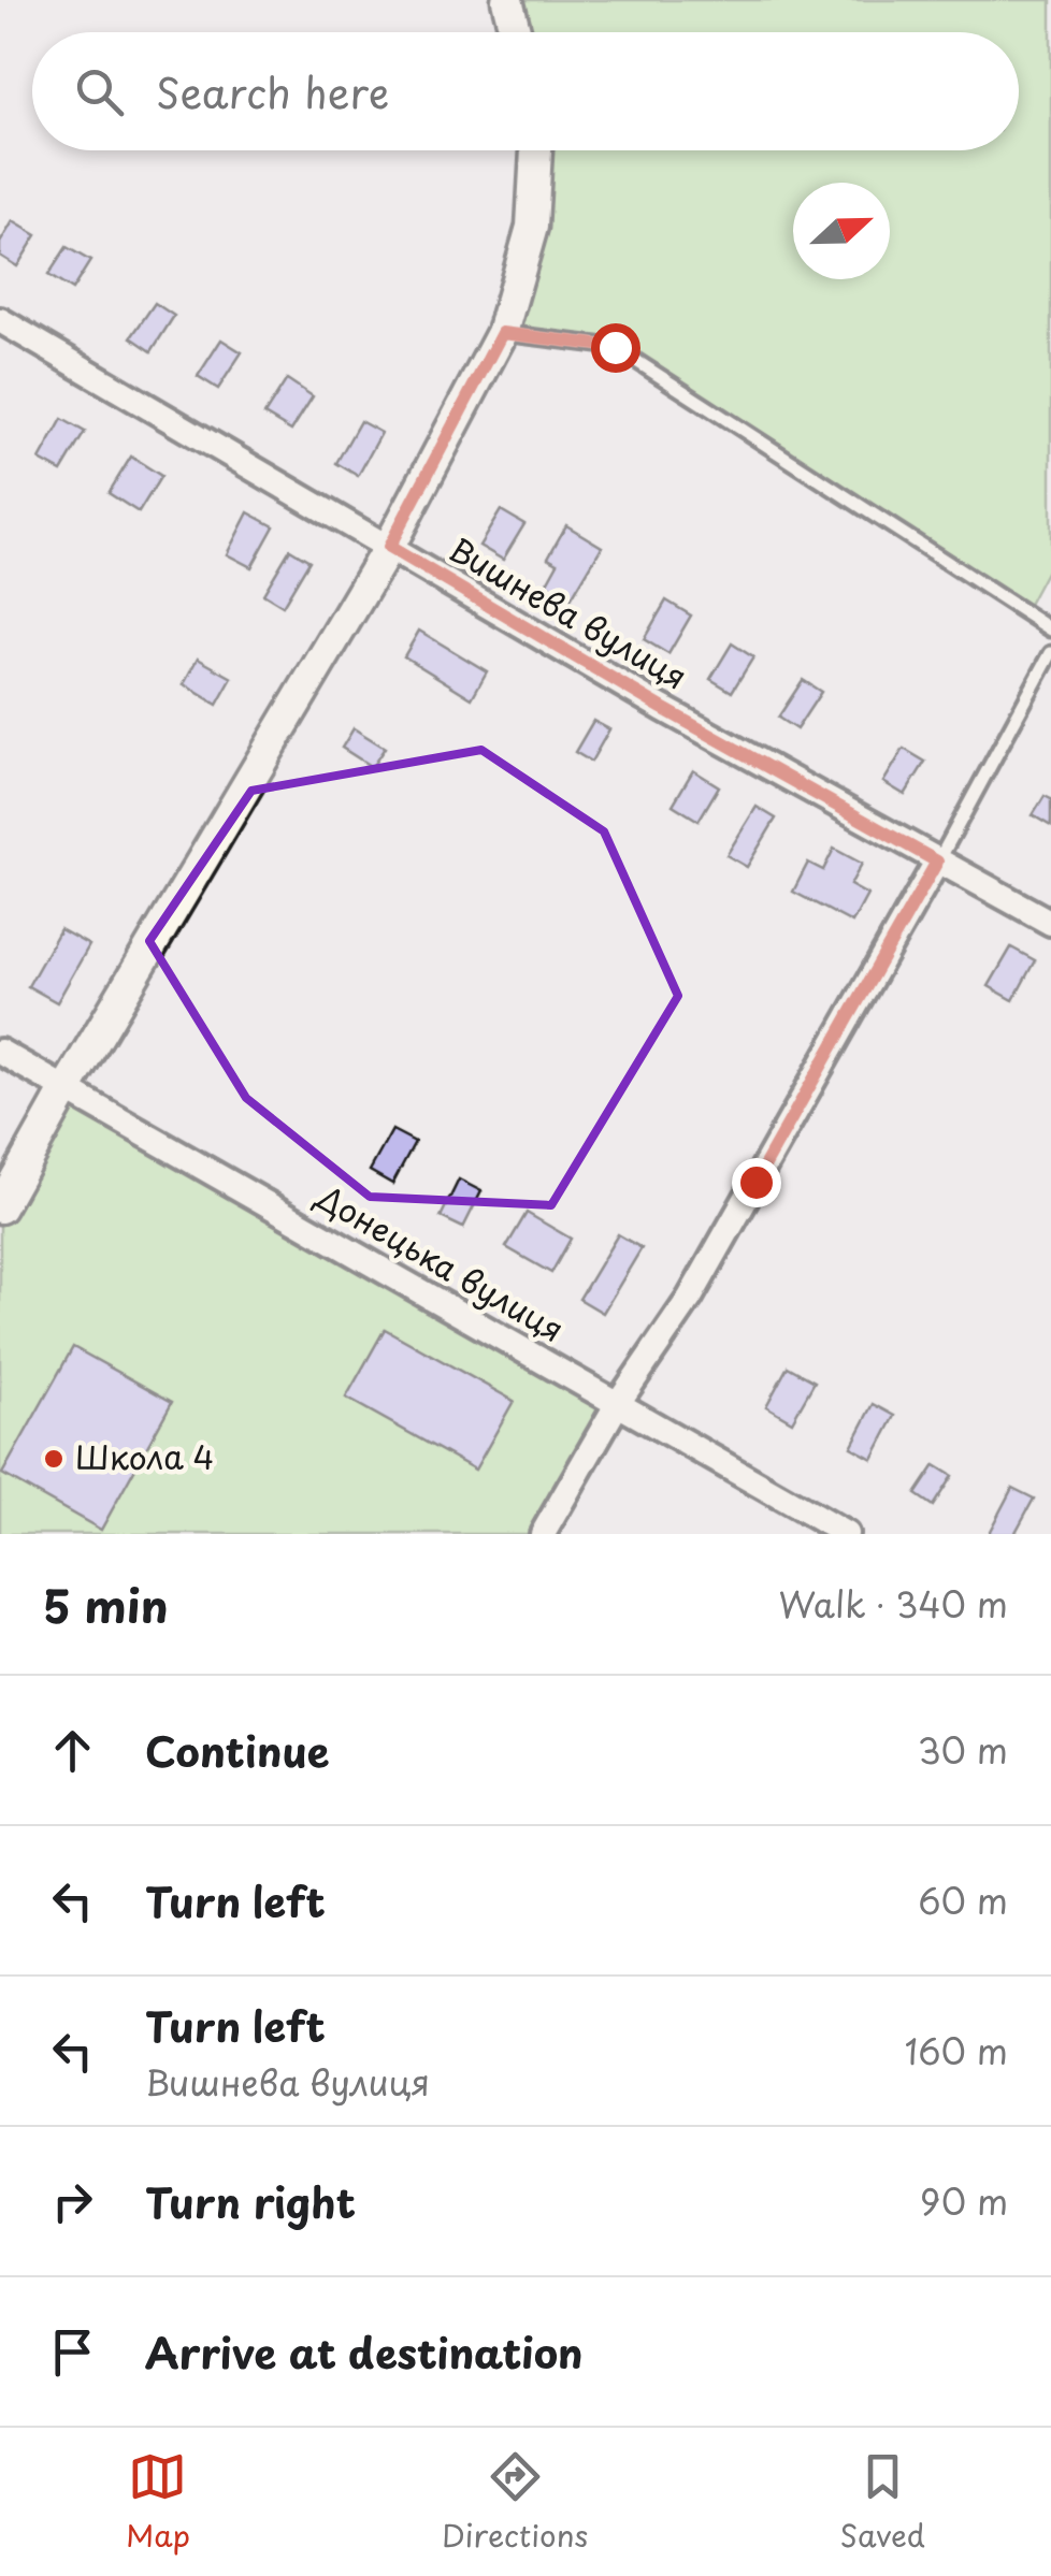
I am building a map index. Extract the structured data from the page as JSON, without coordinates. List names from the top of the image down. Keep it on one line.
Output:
{"streets":{"street":["Вишнева вулиця","Донецька вулиця"]},"places":["Школа 4"],"north":"right","page":{"search":"Search here","heading":["5 min","Walk · 340 m"],"list":[["Continue","30 m"],["Turn left","60 m"],["Turn left","Вишнева вулиця","160 m"],["Turn right","90 m"],"Arrive at destination"],"nav":["Map","Directions","Saved"]}}
